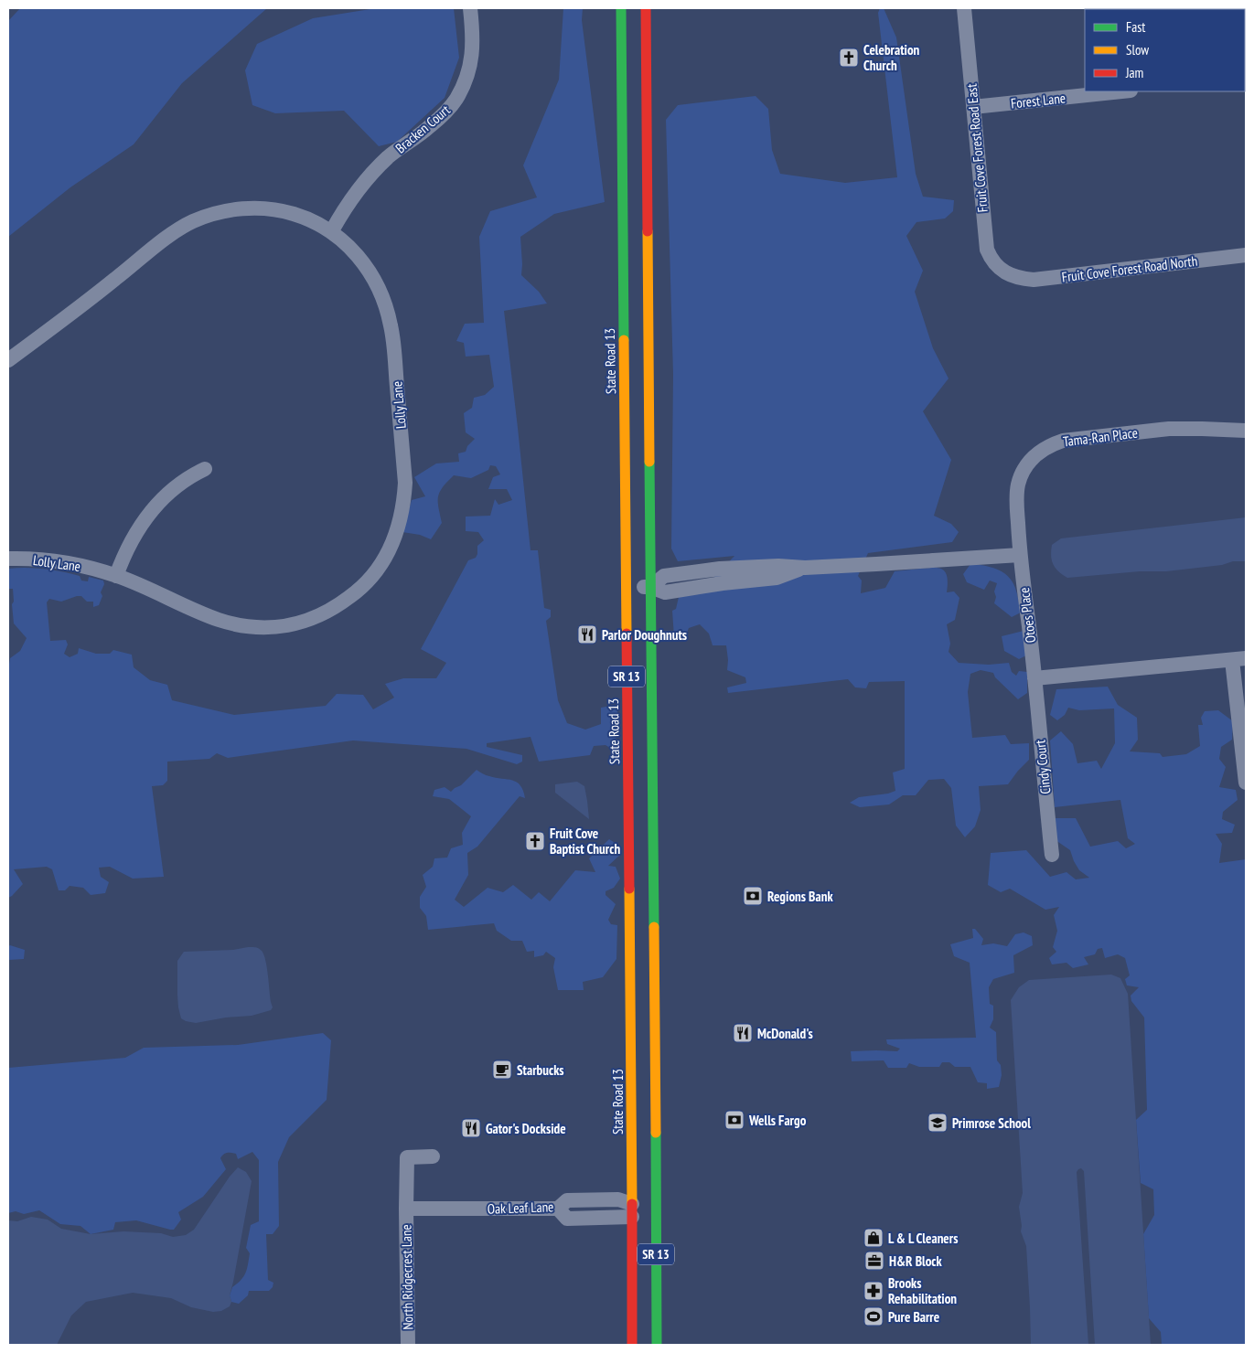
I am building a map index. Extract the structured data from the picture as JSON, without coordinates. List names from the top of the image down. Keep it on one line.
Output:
{"streets":{"main road":["State Road 13","SR 13"],"street":["Forest Lane","Bracken Court","Fruit Cove Forest Road East","Fruit Cove Forest Road North","Lolly Lane","Tama-Ran Place","Otoes Place","Cindy Court","Oak Leaf Lane","North Ridgecrest Lane"]},"crossings":[["Forest Lane","Fruit Cove Forest Road East"],["Bracken Court","Lolly Lane"],["Fruit Cove Forest Road East","Fruit Cove Forest Road North"],["State Road 13","Oak Leaf Lane"],["Tama-Ran Place","Otoes Place"],["Otoes Place","Cindy Court"],["Oak Leaf Lane","North Ridgecrest Lane"]],"places":{"church":["Celebration Church","Fruit Cove Baptist Church"],"restaurant":["Parlor Doughnuts","McDonald's","Gator's Dockside"],"bank":["Regions Bank","Wells Fargo"],"cafe":["Starbucks"],"school or university":["Primrose School"],"shop":["L & L Cleaners"],"office":["H&R Block"],"pharmacy":["Brooks Rehabilitation"],"sports":["Pure Barre"]},"legend":["Fast","Slow","Jam"]}
